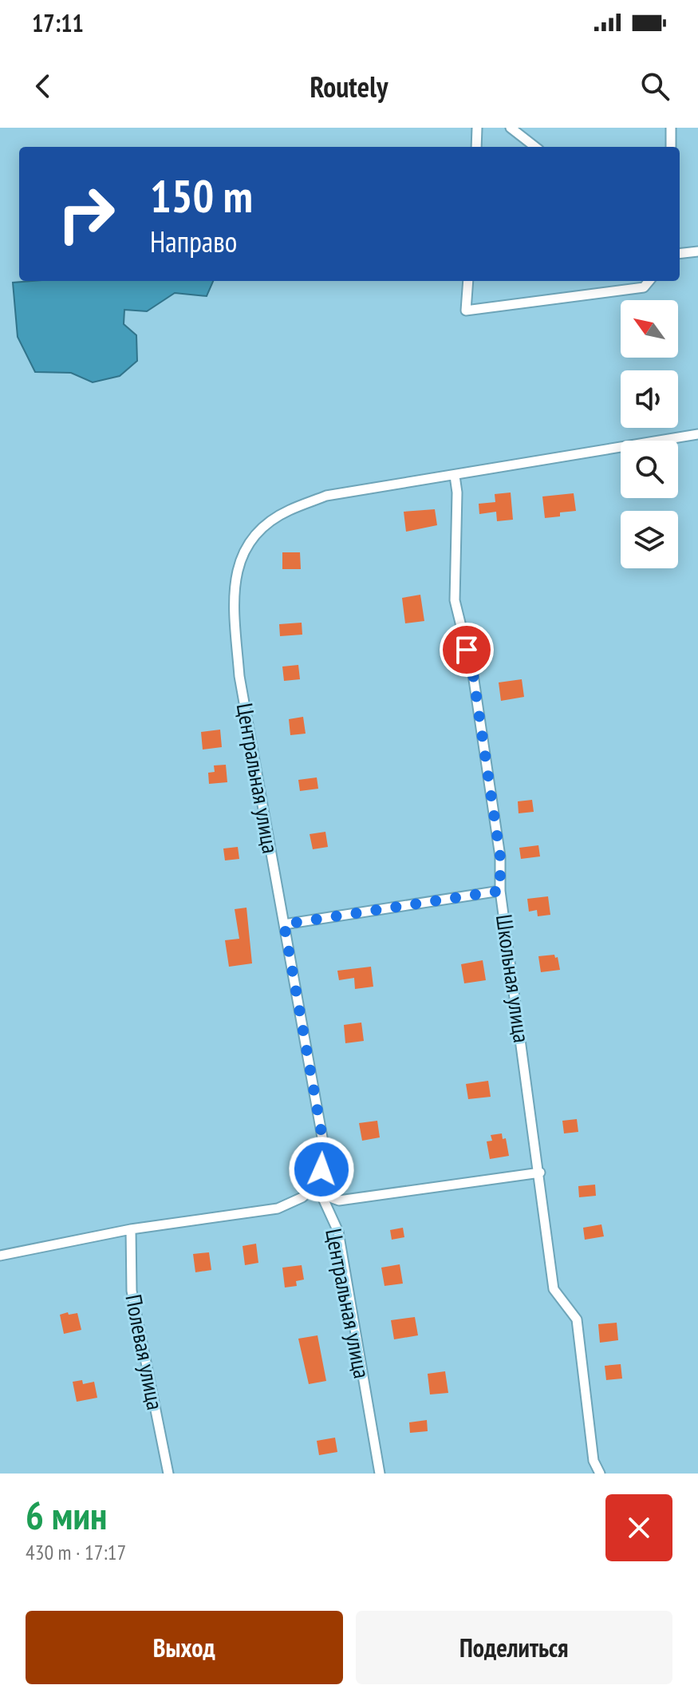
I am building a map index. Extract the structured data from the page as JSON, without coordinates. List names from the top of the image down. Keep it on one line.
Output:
{"streets":{"street":["Центральная улица","Школьная улица","Полевая улица"]},"crossings":[["Центральная улица","Школьная улица"]],"north":"top left","page":{"status":"17:11","header":"Routely","turn":["150 m","Направо"],"heading":["6 мин","430 m · 17:17"],"buttons":["Выход","Поделиться"]}}
